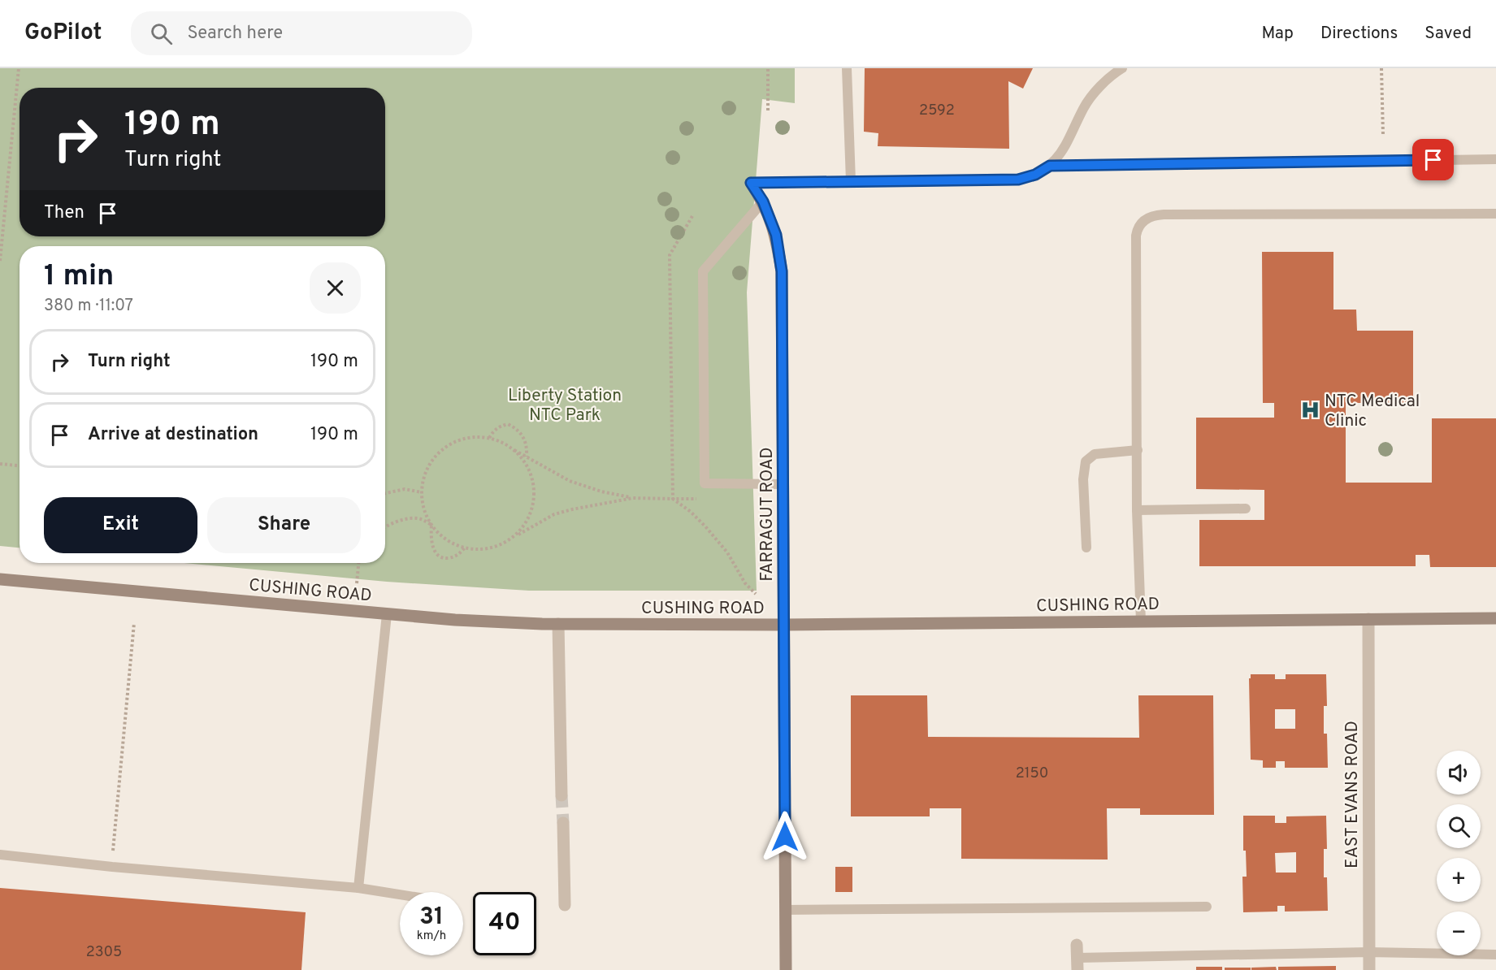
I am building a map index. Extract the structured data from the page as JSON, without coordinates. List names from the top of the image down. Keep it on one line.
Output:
{"streets":{"street":["FARRAGUT ROAD","CUSHING ROAD","EAST EVANS ROAD"]},"crossings":[["FARRAGUT ROAD","CUSHING ROAD"],["CUSHING ROAD","EAST EVANS ROAD"]],"parks":["Liberty Station NTC Park"],"places":{"hospital":["NTC Medical Clinic"]},"house_numbers":["2592","2150","2305"],"page":{"header":"GoPilot","search":"Search here","nav":["Map","Directions","Saved"],"turn":["190 m","Turn right"],"then":"Then","heading":["1 min","380 m · 11:07"],"list":[{"name":"Turn right","value":"190 m"},{"name":"Arrive at destination","value":"190 m"}],"buttons":["Exit","Share"],"map_buttons":["+","−"],"speed":"31 km/h","limit":"40"}}
